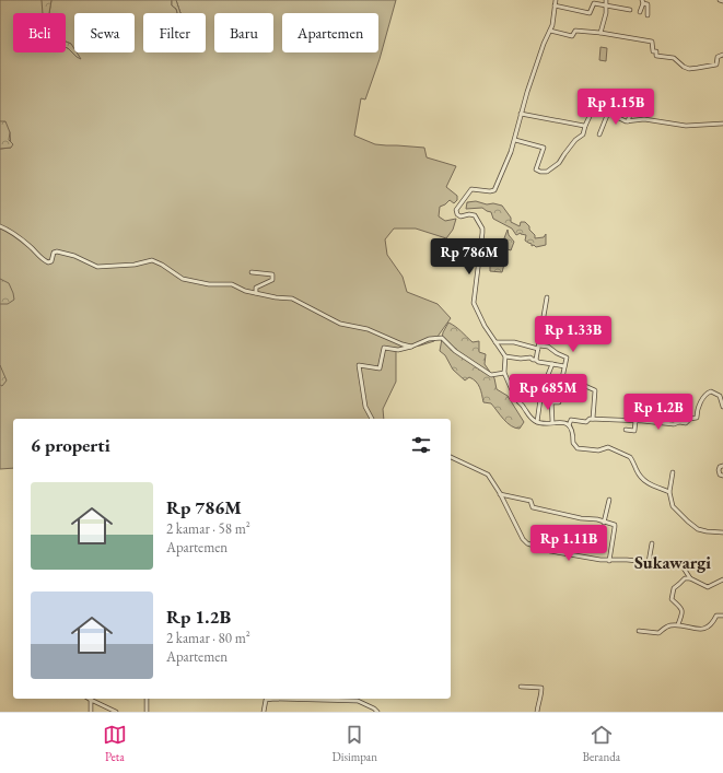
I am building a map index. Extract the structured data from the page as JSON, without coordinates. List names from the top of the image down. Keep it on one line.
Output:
{"districts":["Sukawargi"],"page":{"chip":["Beli","Sewa","Filter","Baru","Apartemen"],"price":["Rp 1.15B","Rp 786M","Rp 1.33B","Rp 685M","Rp 1.2B","Rp 1.11B"],"heading":"6 properti","list":[{"name":"Rp 786M","note":"2 kamar · 58 m² · Apartemen"},{"name":"Rp 1.2B","note":"2 kamar · 80 m² · Apartemen"}],"tabs":["Peta","Disimpan","Beranda"]}}
